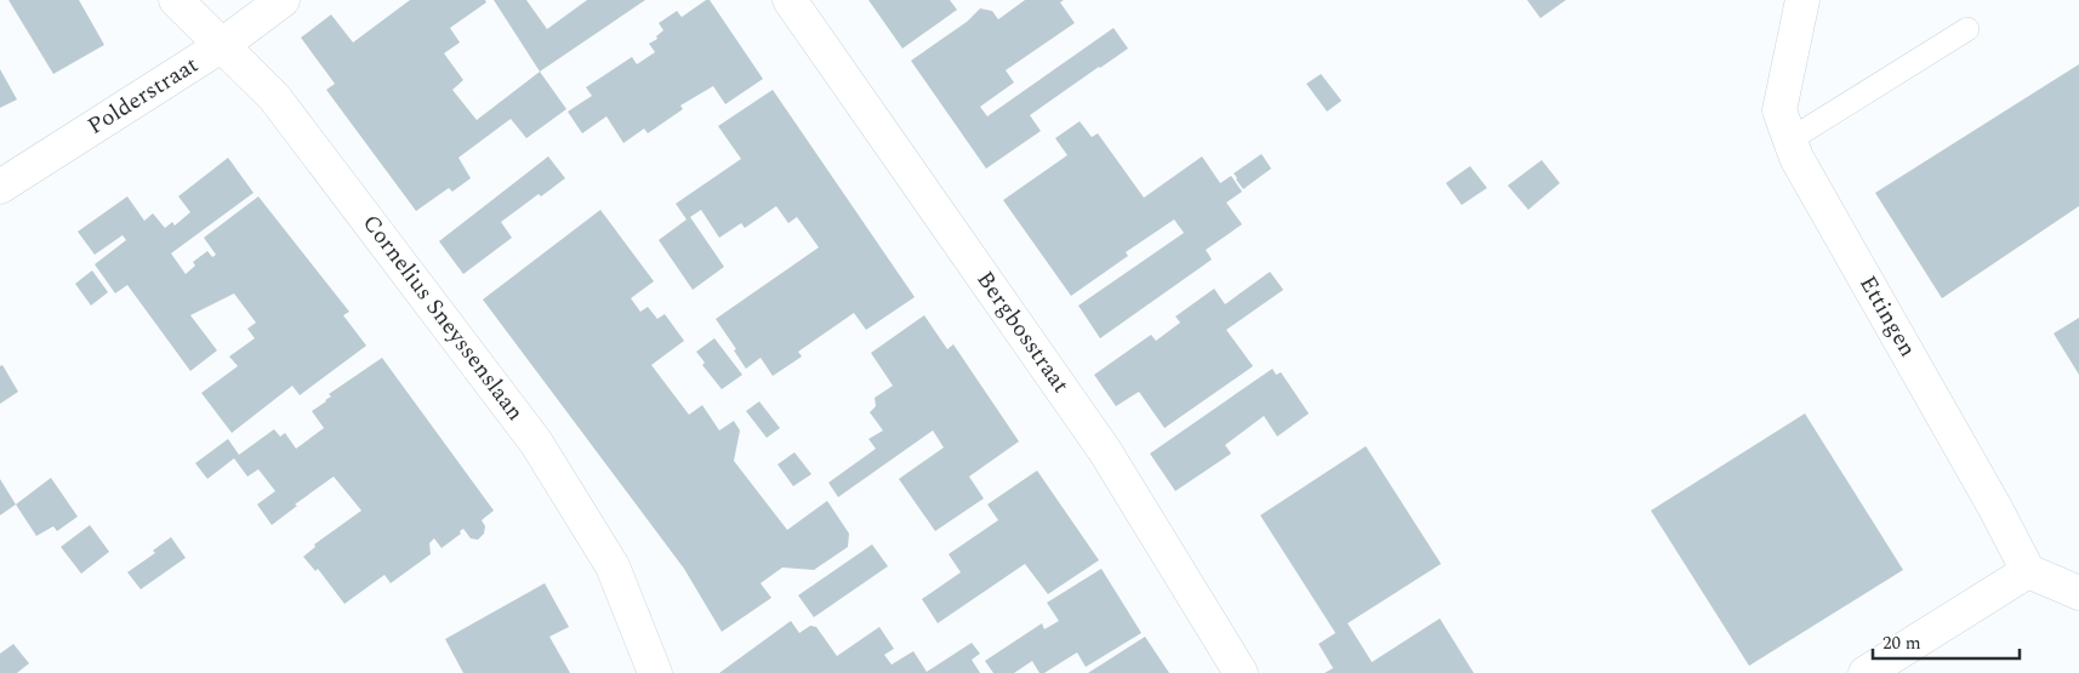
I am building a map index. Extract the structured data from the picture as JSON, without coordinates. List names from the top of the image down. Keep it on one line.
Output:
{"streets":{"street":["Polderstraat","Ettingen","Cornelius Sneyssenslaan","Bergbosstraat"]},"crossings":[["Polderstraat","Cornelius Sneyssenslaan"]],"scale_bar":"20 m"}
